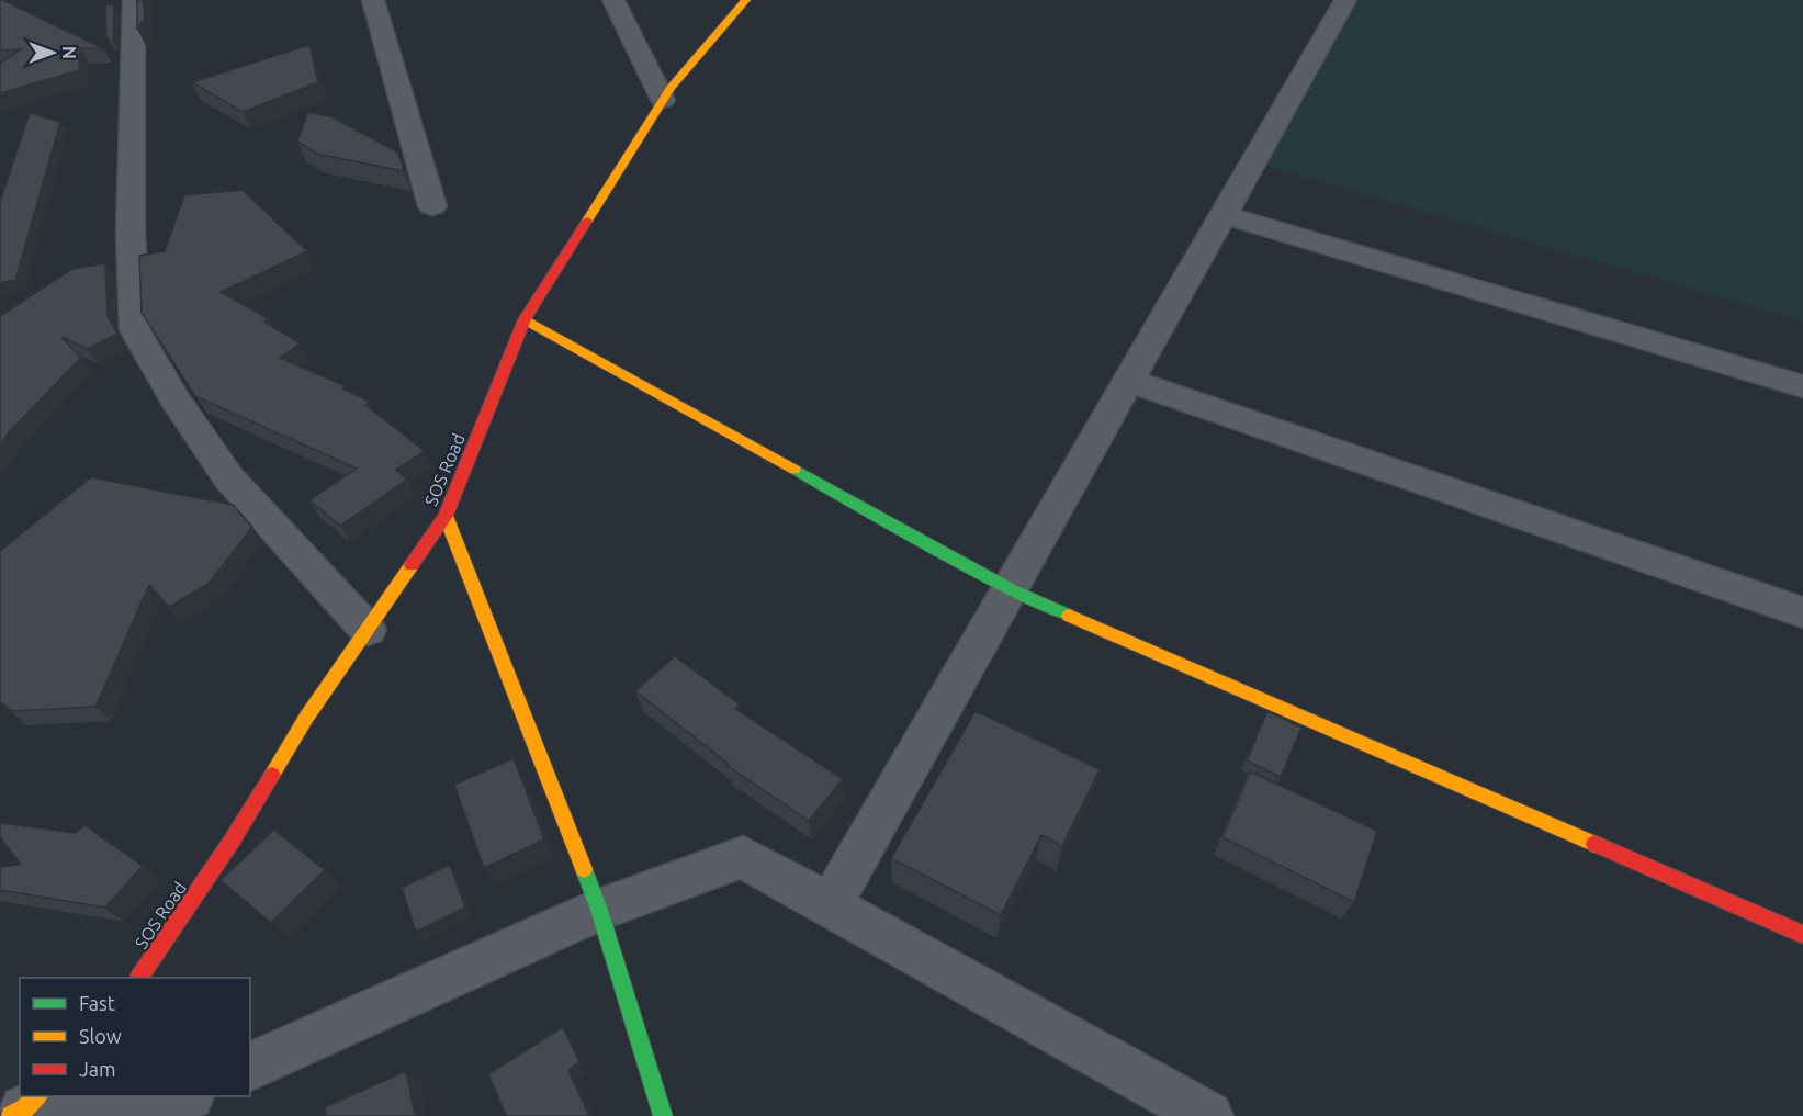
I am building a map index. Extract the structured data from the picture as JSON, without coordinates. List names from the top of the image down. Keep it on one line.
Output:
{"streets":{"street":["SOS Road"]},"legend":["Fast","Slow","Jam"],"north":"right"}
